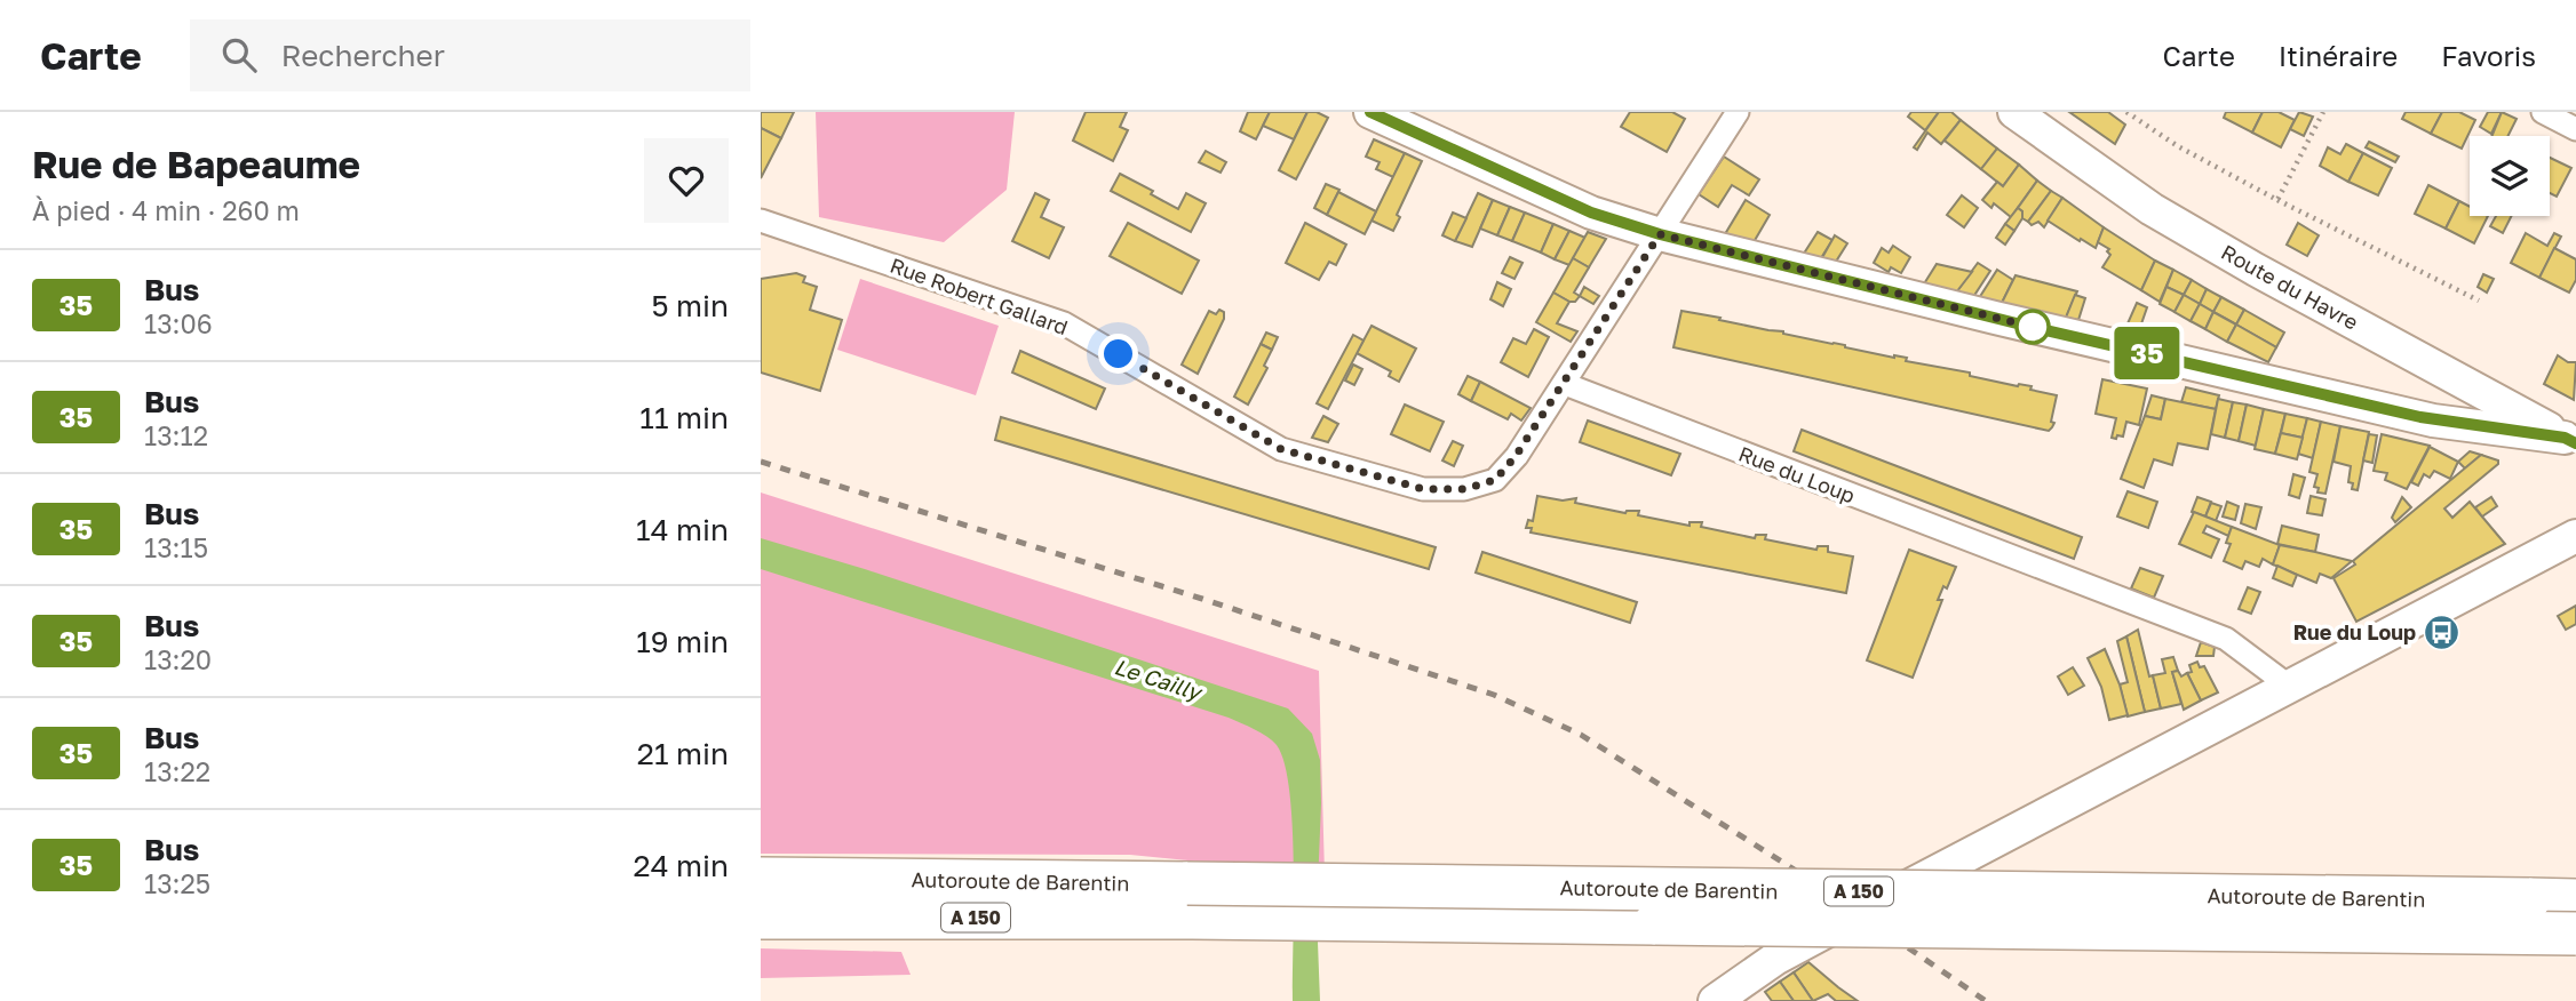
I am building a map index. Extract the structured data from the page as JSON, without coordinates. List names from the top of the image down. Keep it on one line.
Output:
{"streets":{"highway":["Autoroute de Barentin","A 150"],"street":["Route du Havre","Rue Robert Gallard","Rue du Loup"]},"crossings":[["Rue Robert Gallard","Rue du Loup"]],"water":["Le Cailly"],"places":{"bus stop":["Rue du Loup"]},"lines":["bus line 35"],"page":{"header":"Carte","search":"Rechercher","nav":["Carte","Itinéraire","Favoris"],"heading":["Rue de Bapeaume","À pied · 4 min · 260 m"],"on_map":"35","list":[{"mark":"35","name":"Bus","note":"13:06","value":"5 min"},{"mark":"35","name":"Bus","note":"13:12","value":"11 min"},{"mark":"35","name":"Bus","note":"13:15","value":"14 min"},{"mark":"35","name":"Bus","note":"13:20","value":"19 min"},{"mark":"35","name":"Bus","note":"13:22","value":"21 min"},{"mark":"35","name":"Bus","note":"13:25","value":"24 min"}]}}
